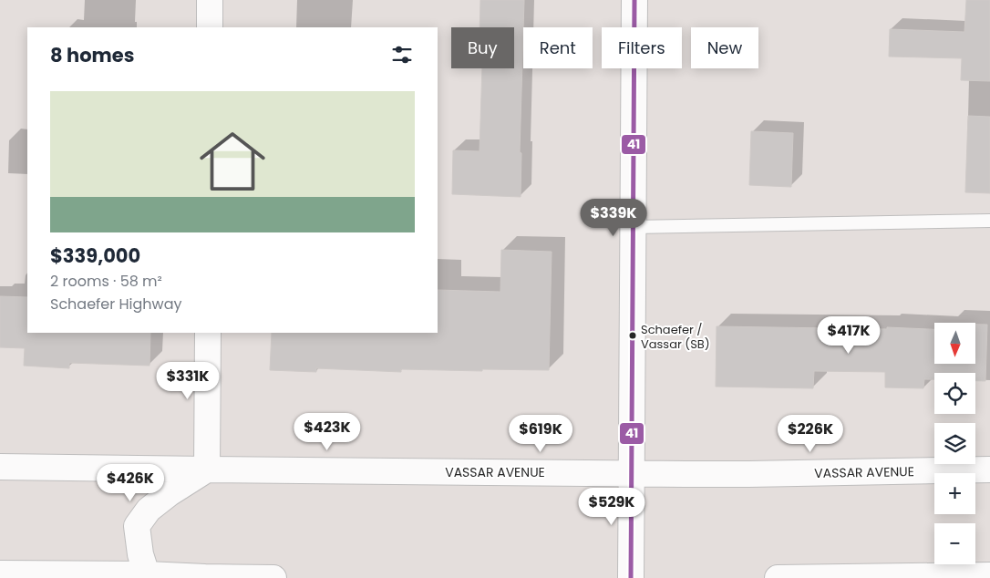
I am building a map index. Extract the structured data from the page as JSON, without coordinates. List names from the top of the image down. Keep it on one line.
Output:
{"streets":{"street":["VASSAR AVENUE"]},"places":["Schaefer / Vassar (SB)"],"lines":["transit line 41"],"north":"bottom","page":{"chip":["Buy","Rent","Filters","New"],"heading":"8 homes","list":[{"name":"$339,000","note":"2 rooms · 58 m² · Schaefer Highway"}],"price":["$339K","$417K","$331K","$423K","$619K","$226K","$426K","$529K"],"map_buttons":["+","−"]}}
